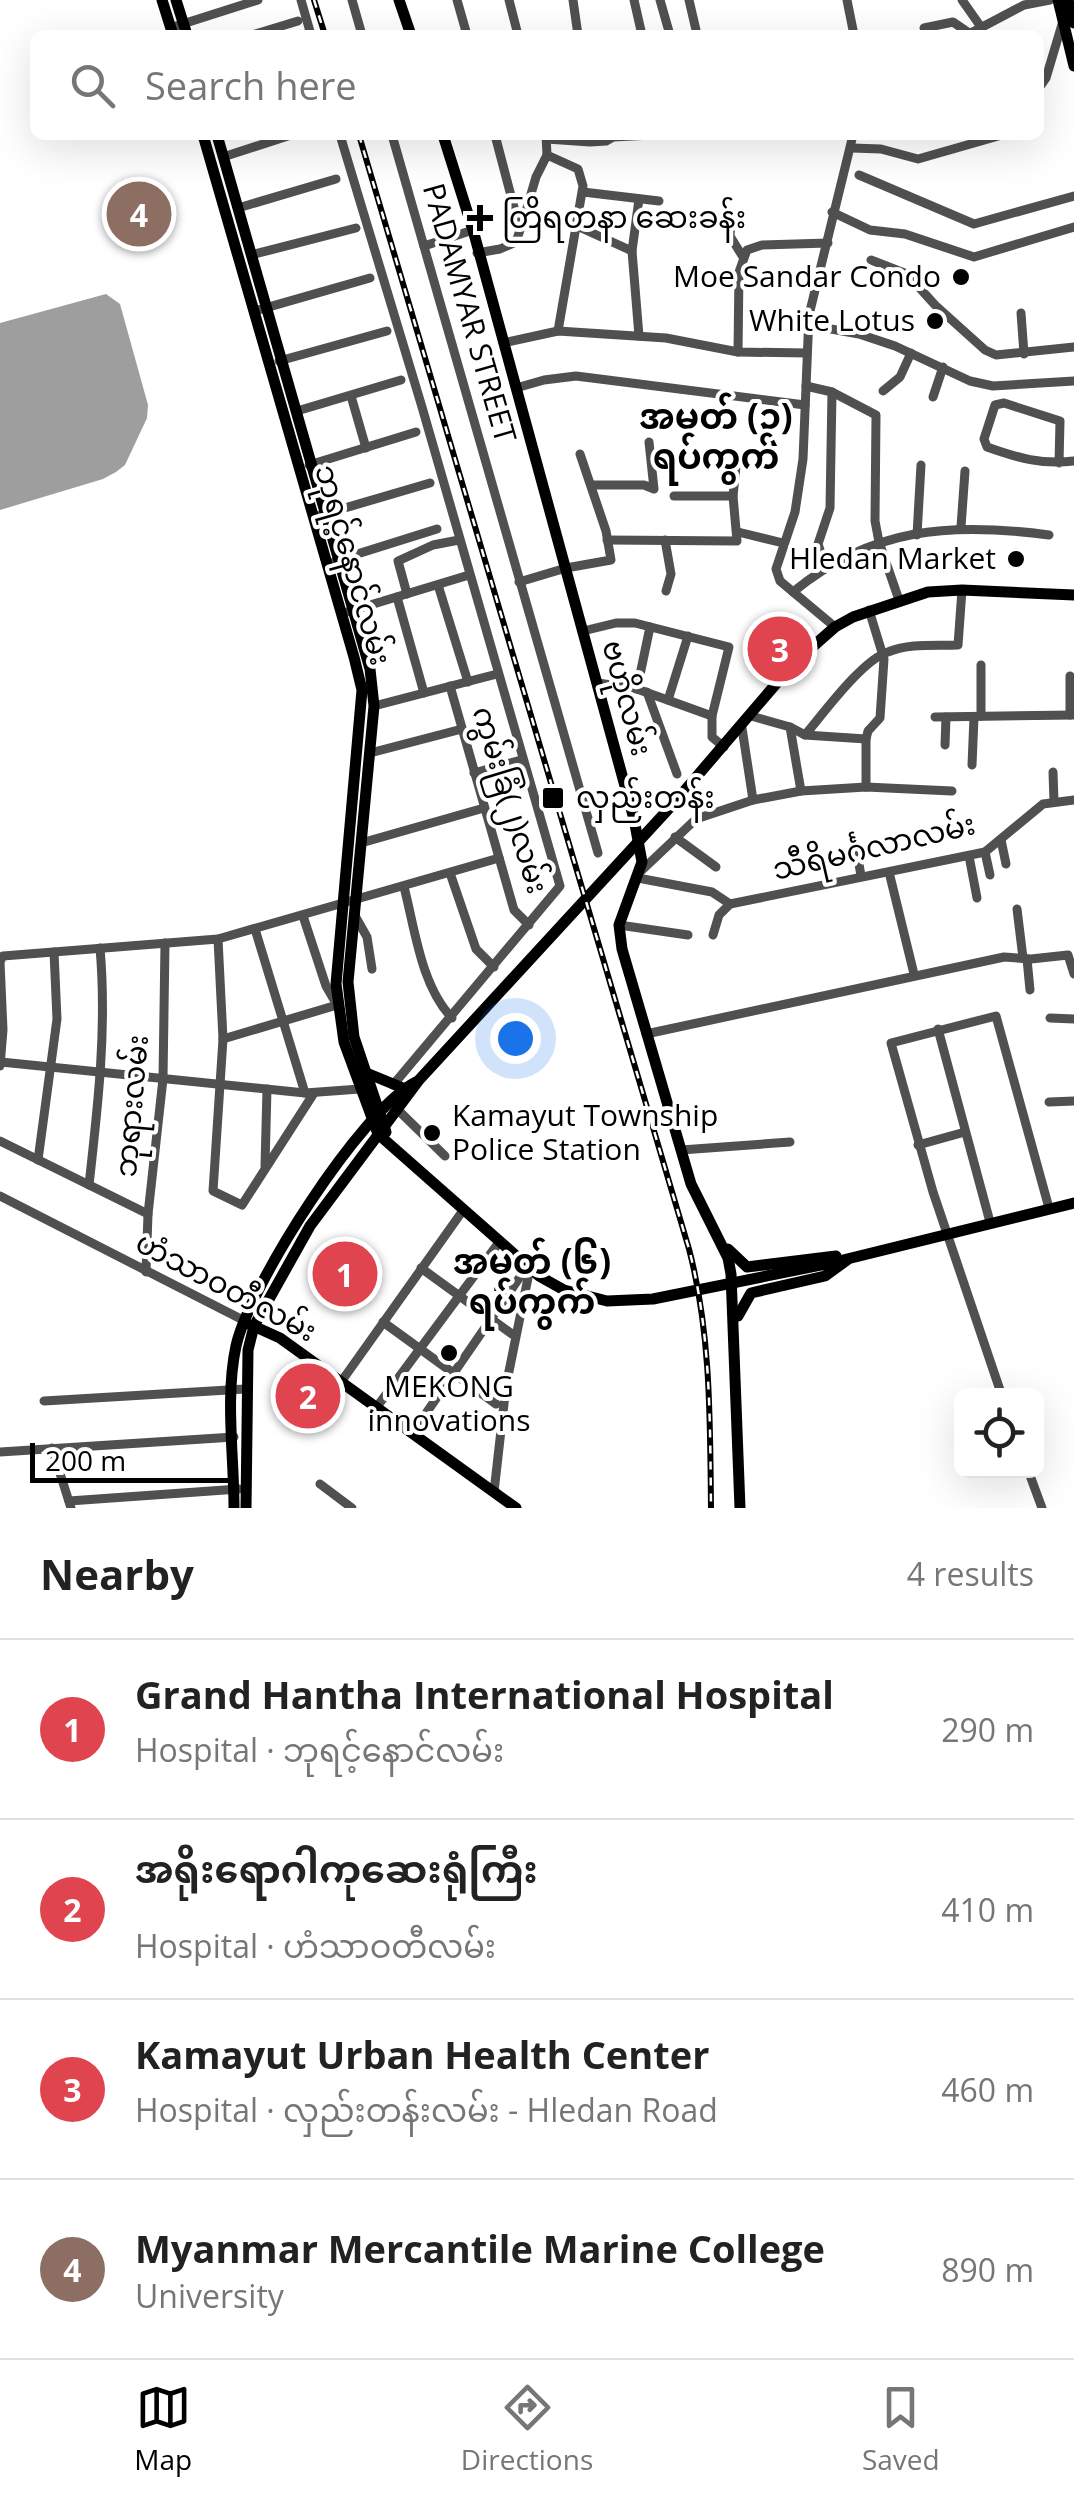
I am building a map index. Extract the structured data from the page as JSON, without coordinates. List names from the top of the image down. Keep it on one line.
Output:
{"streets":{"main road":["ဘုရင့်နောင်လမ်း","ဗဟိုလမ်း","ဟံသာဝတီလမ်း"],"street":["PADAMYAR STREET","ကွမ်းခြံ(၂)လမ်း","သီရိမင်္ဂလာလမ်း","ဘုရားလမ်း"]},"crossings":[["ဘုရားလမ်း","ဟံသာဝတီလမ်း"]],"districts":["အမှတ် (၃) ရပ်ကွက်","အမှတ် (၆) ရပ်ကွက်"],"places":{"health":["တြိရတနာ ဆေးခန်း"],"other":["Moe Sandar Condo","White Lotus","Hledan Market","Kamayut Township Police Station","MEKONG innovations"],"transit":["လှည်းတန်း"]},"scale_bar":"200 m","page":{"search":"Search here","pins":["4","3","1","2"],"scale":"200 m","heading":["Nearby","4 results"],"list":[{"mark":"1","name":"Grand Hantha International Hospital","note":"Hospital · ဘုရင့်နောင်လမ်း","value":"290 m"},{"mark":"2","name":"အရိုးရောဂါကုဆေးရုံကြီး","note":"Hospital · ဟံသာဝတီလမ်း","value":"410 m"},{"mark":"3","name":"Kamayut Urban Health Center","note":"Hospital · လှည်းတန်းလမ်း - Hledan Road","value":"460 m"},{"mark":"4","name":"Myanmar Mercantile Marine College","note":"University","value":"890 m"}],"nav":["Map","Directions","Saved"]}}
